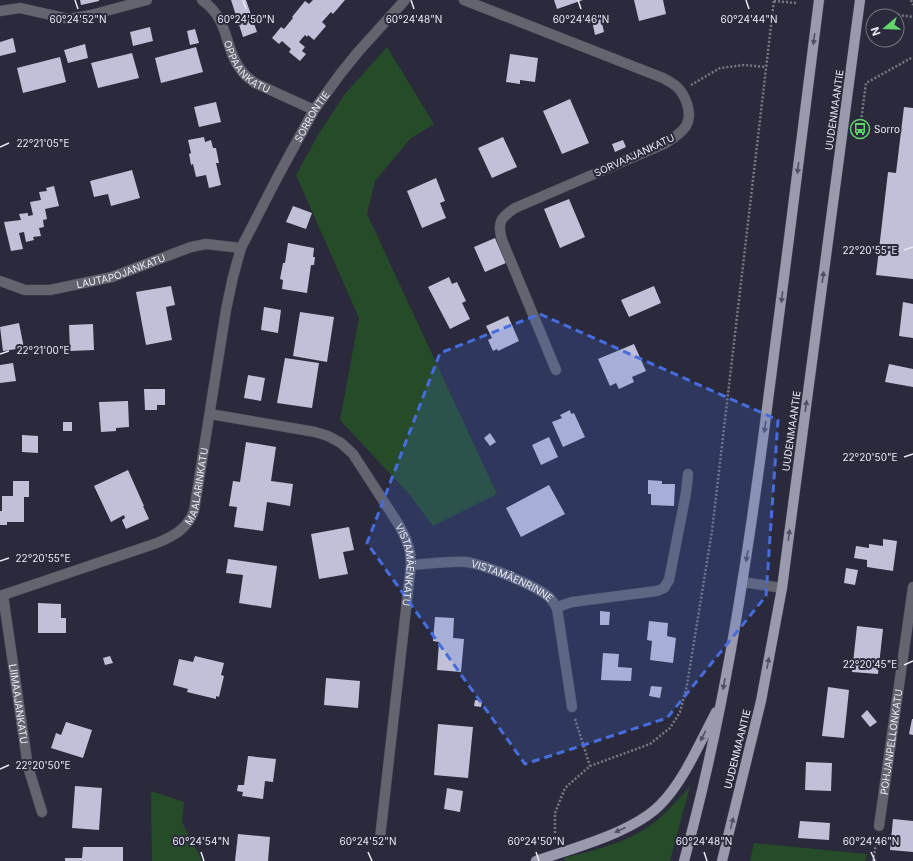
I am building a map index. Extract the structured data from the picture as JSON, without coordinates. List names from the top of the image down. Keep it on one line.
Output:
{"streets":{"main road":["UUDENMAANTIE"],"street":["OPPAANKATU","SORRONTIE","SORVAAJANKATU","LAUTAPOJANKATU","MAALARINKATU","VISTAMÄENKATU","VISTAMÄENRINNE","LIIMAAJANKATU","POHJANPELLONKATU"]},"crossings":[["OPPAANKATU","SORRONTIE"],["SORRONTIE","LAUTAPOJANKATU"],["SORRONTIE","MAALARINKATU"],["LAUTAPOJANKATU","MAALARINKATU"],["MAALARINKATU","VISTAMÄENKATU"],["MAALARINKATU","LIIMAAJANKATU"],["VISTAMÄENKATU","VISTAMÄENRINNE"]],"places":{"bus stop":["Sorro"]},"north":"left","coordinates":["60°24'52\"N","60°24'50\"N","60°24'48\"N","60°24'46\"N","60°24'44\"N","22°21'05\"E","22°20'55\"E","22°21'00\"E","22°20'50\"E","22°20'45\"E","60°24'54\"N"]}
